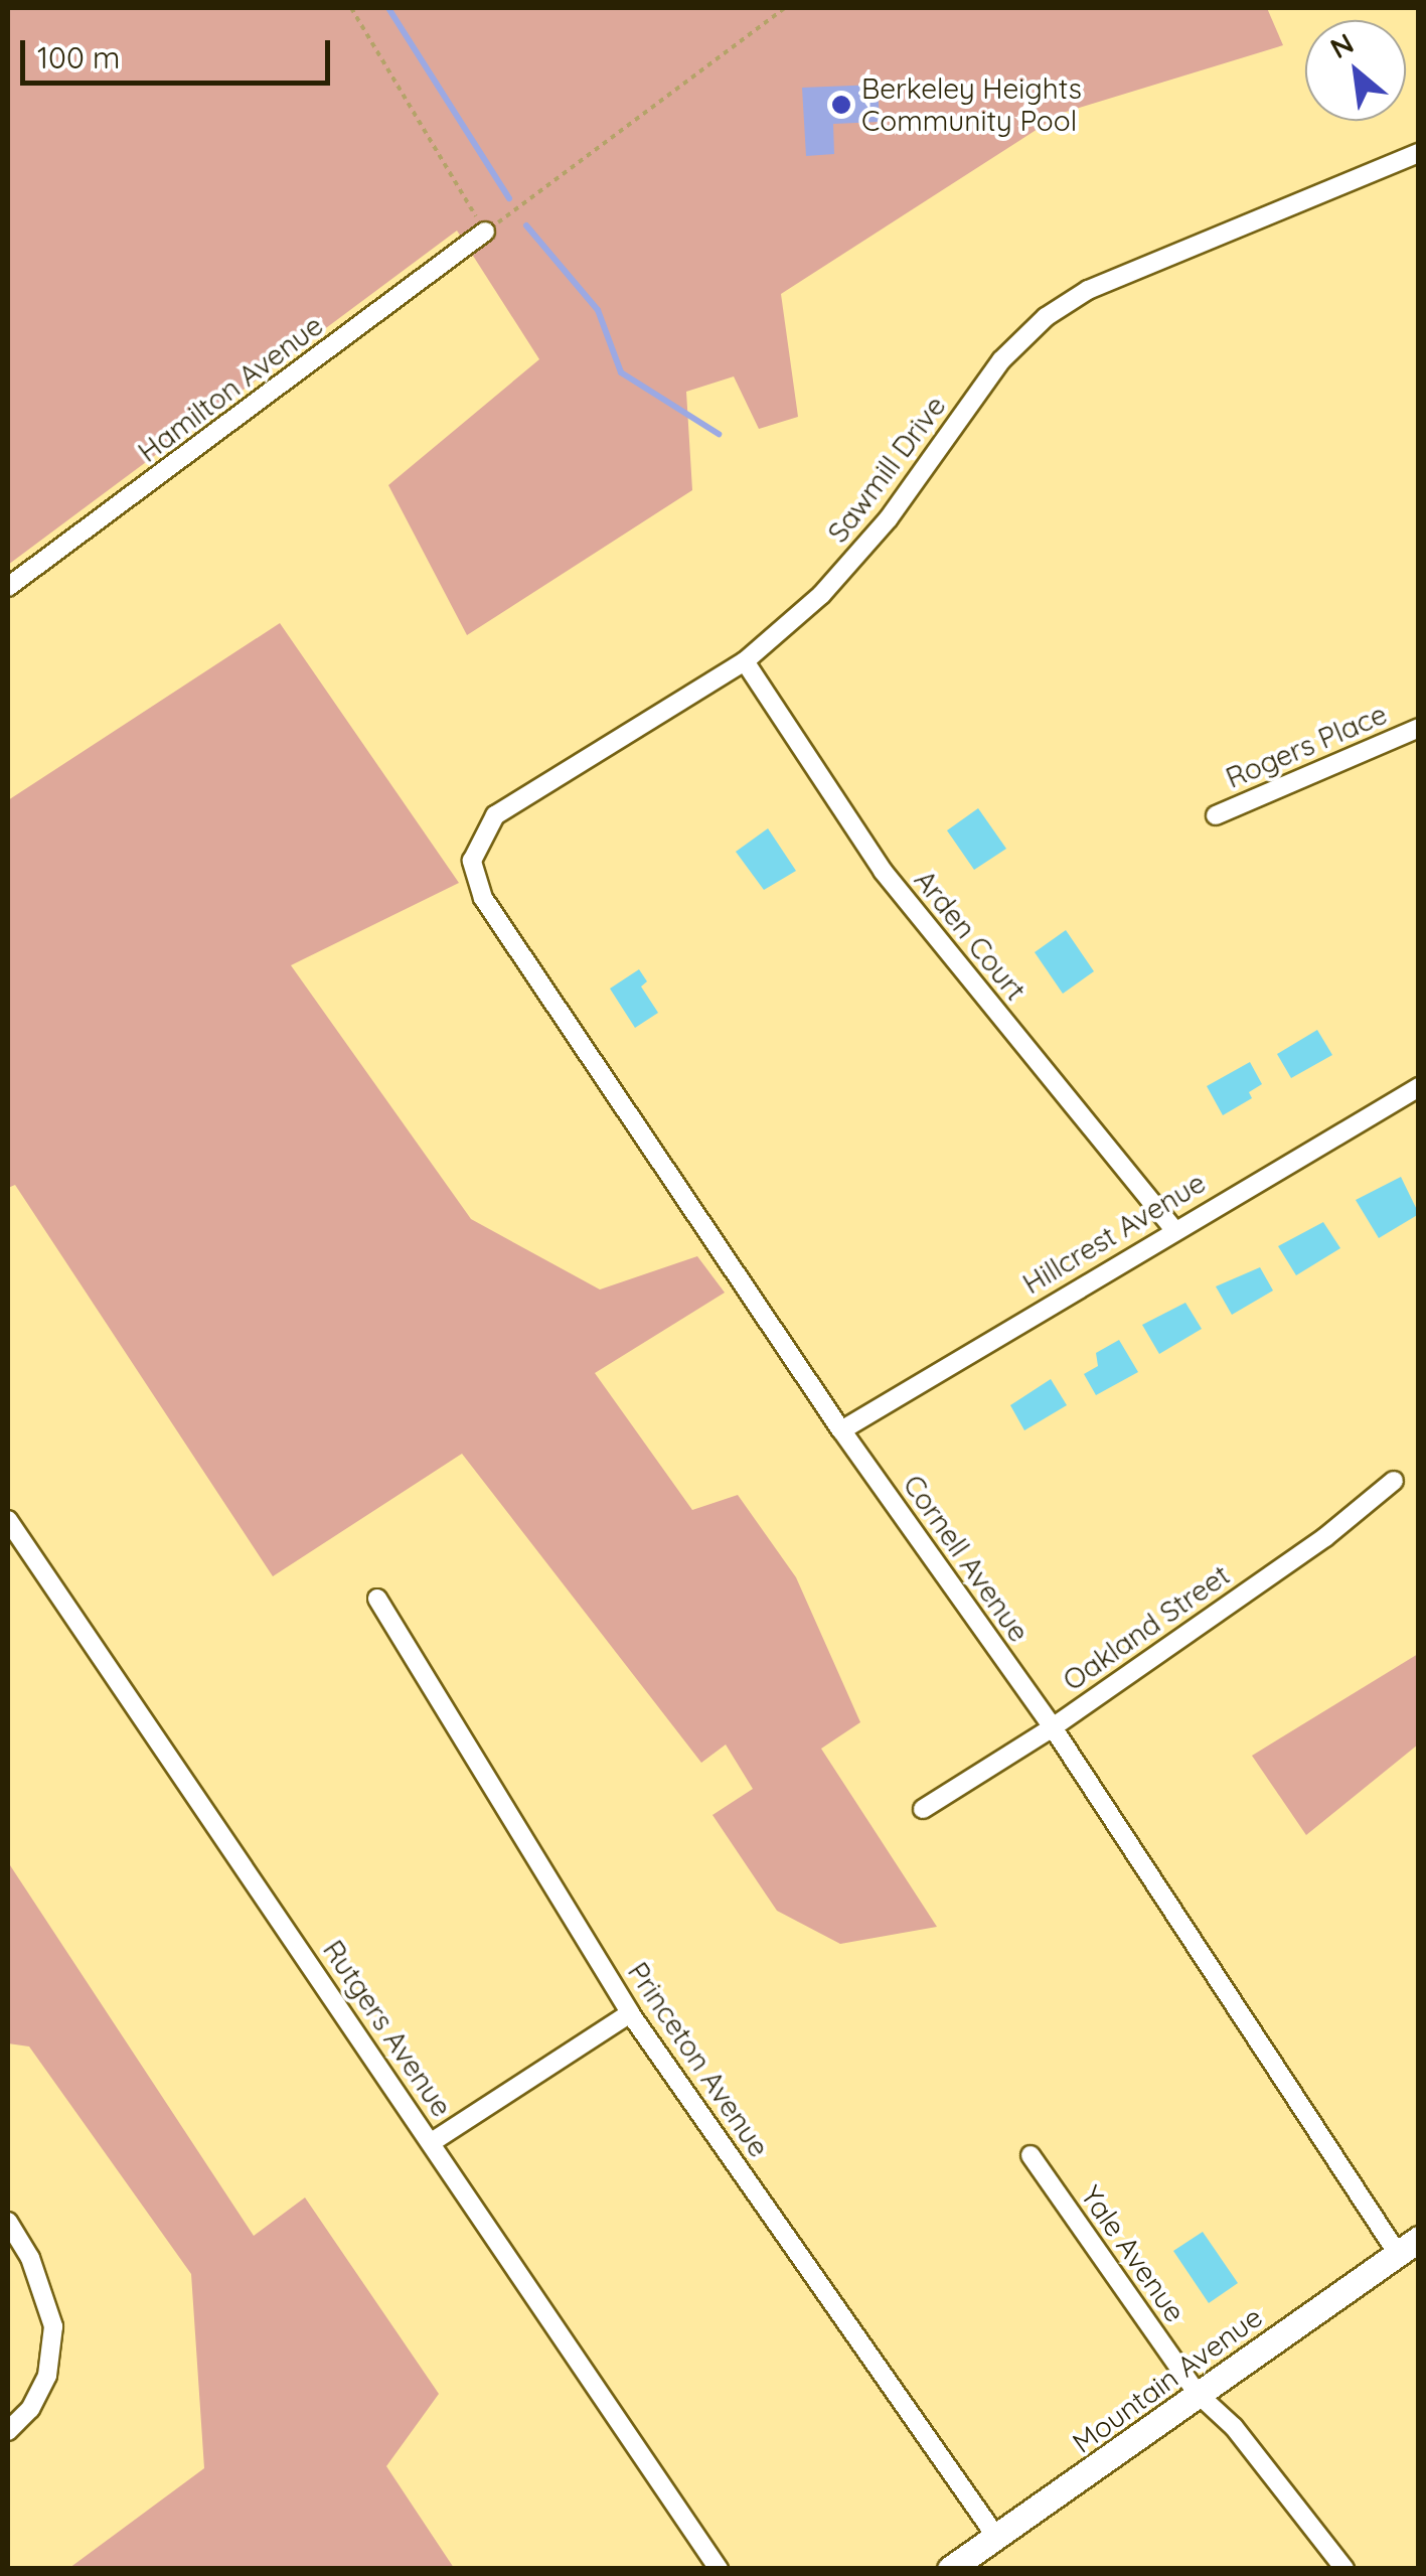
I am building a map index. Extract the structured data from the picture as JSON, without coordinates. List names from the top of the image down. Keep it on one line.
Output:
{"streets":{"main road":["Mountain Avenue"],"street":["Hamilton Avenue","Sawmill Drive","Rogers Place","Arden Court","Hillcrest Avenue","Cornell Avenue","Oakland Street","Rutgers Avenue","Princeton Avenue","Yale Avenue"]},"crossings":[["Sawmill Drive","Arden Court"],["Sawmill Drive","Cornell Avenue"],["Arden Court","Hillcrest Avenue"],["Hillcrest Avenue","Cornell Avenue"],["Cornell Avenue","Oakland Street"],["Cornell Avenue","Mountain Avenue"],["Princeton Avenue","Mountain Avenue"],["Yale Avenue","Mountain Avenue"]],"places":["Berkeley Heights Community Pool"],"scale_bar":"100 m","north":"top left"}
